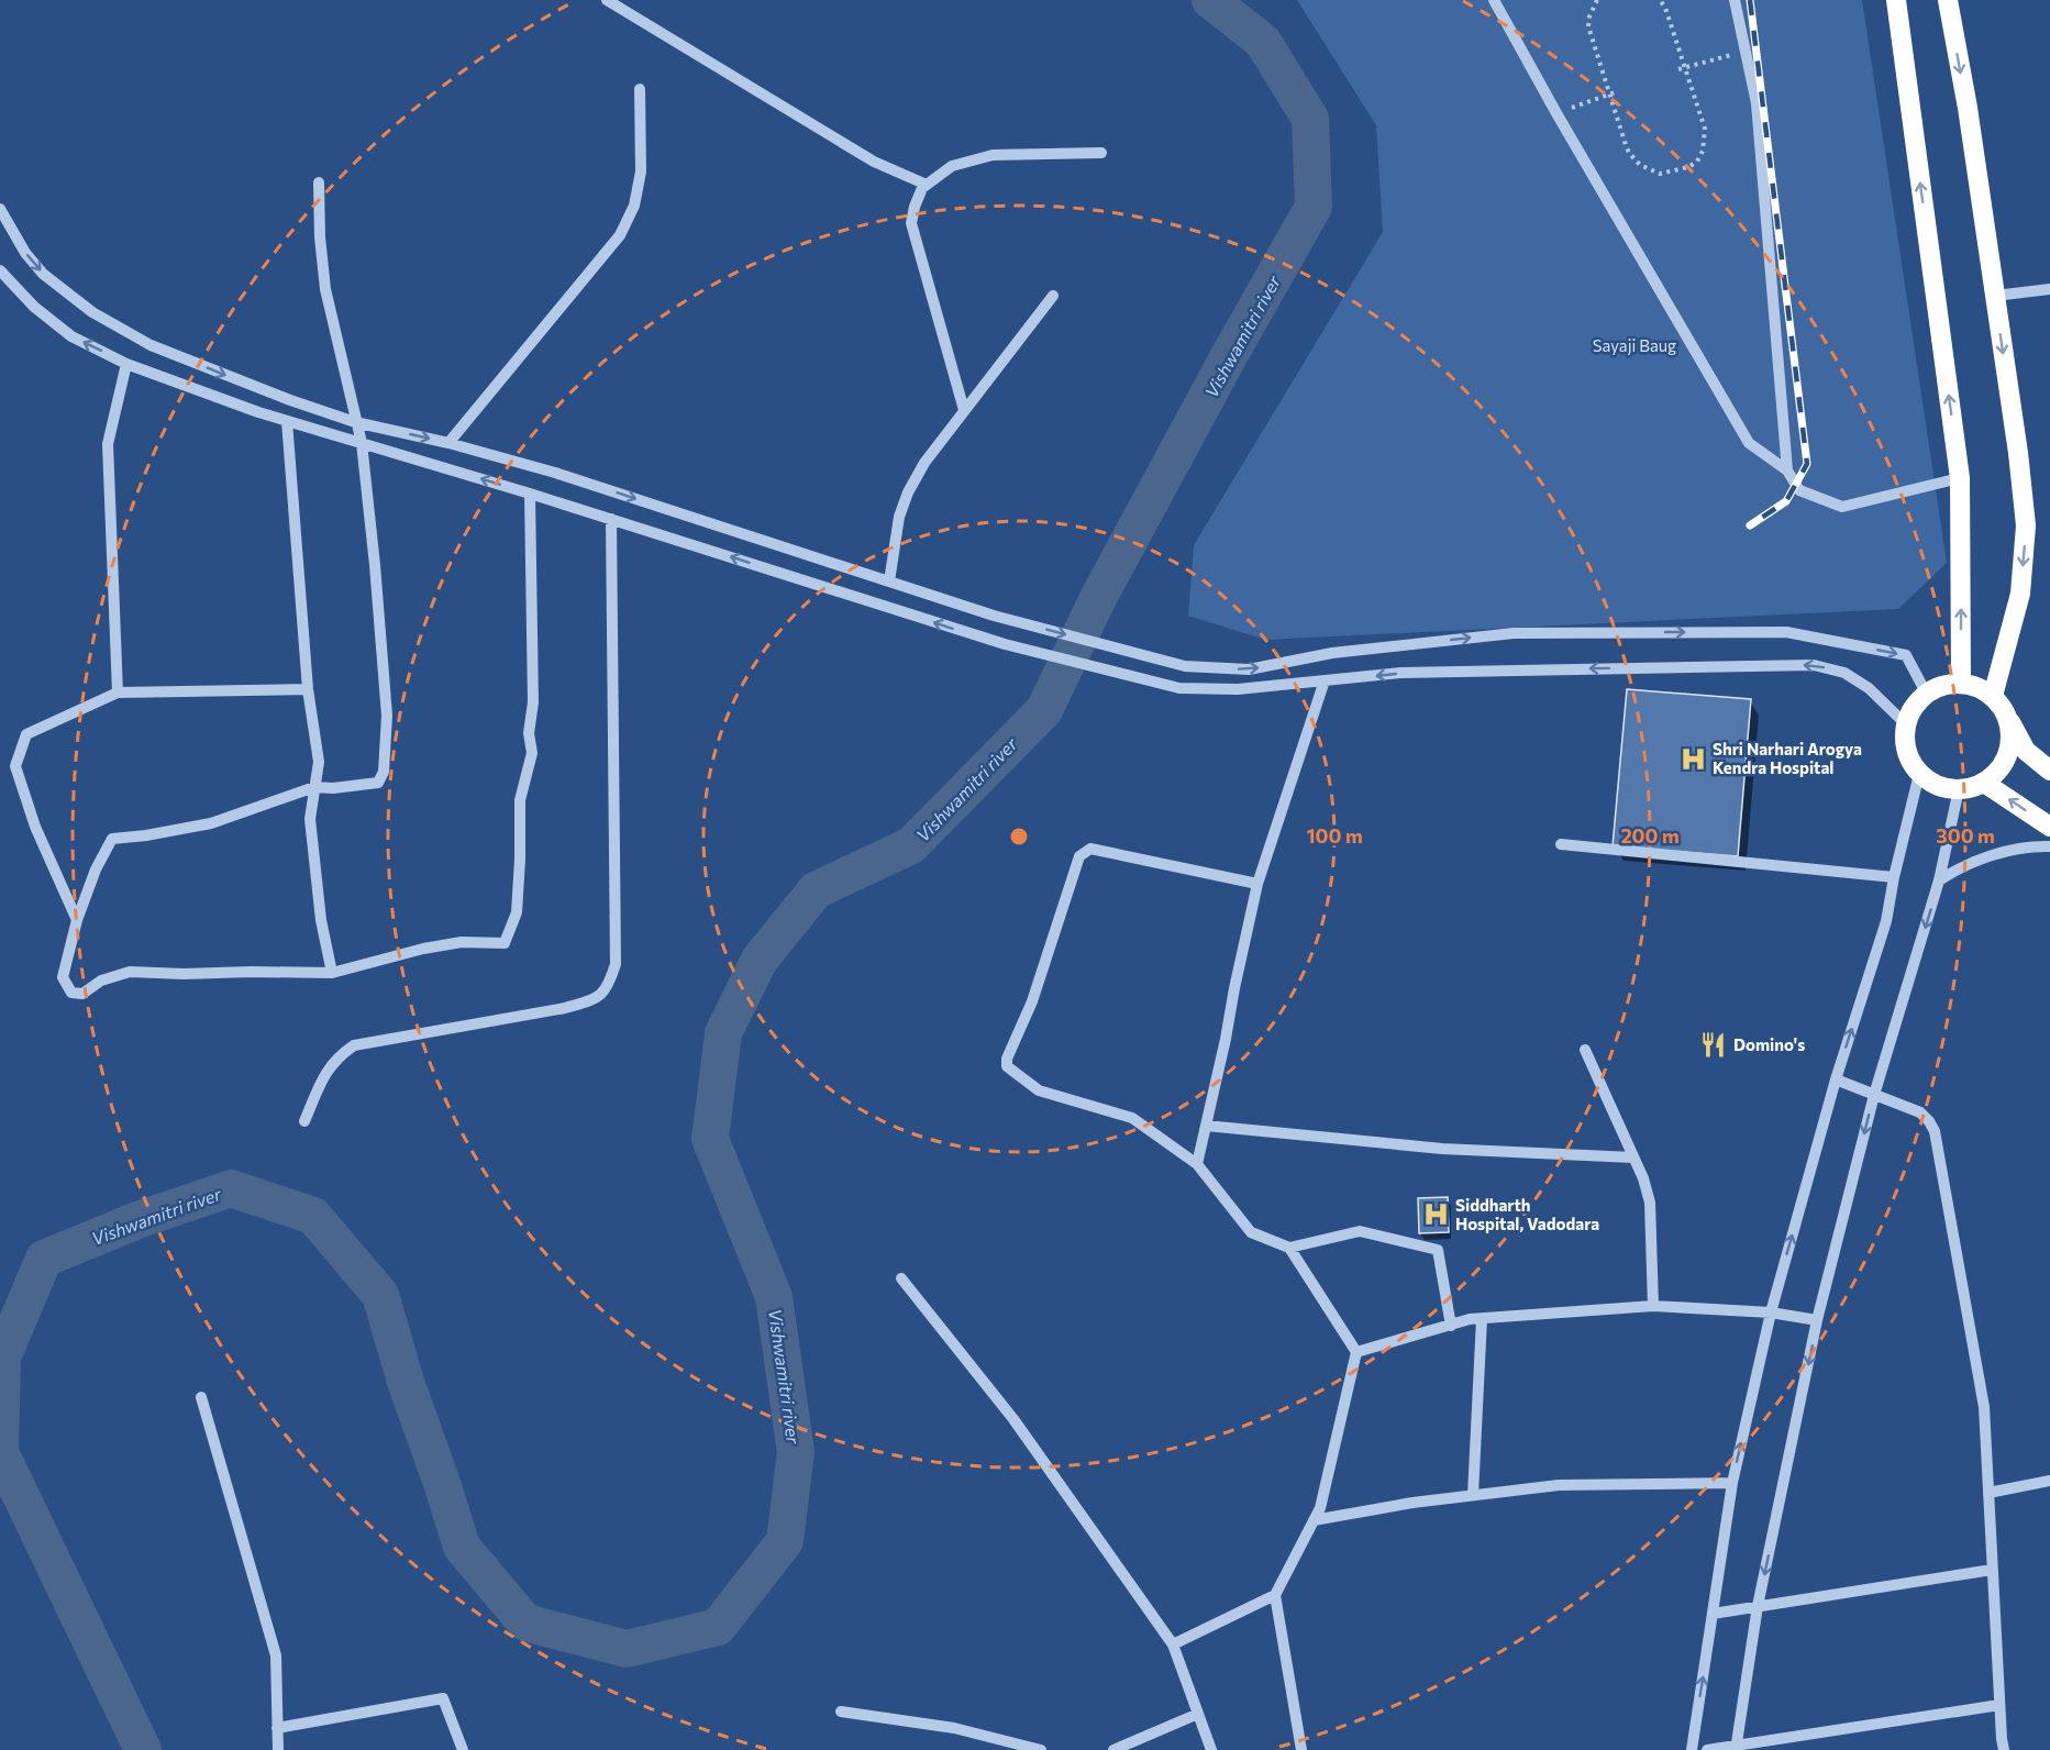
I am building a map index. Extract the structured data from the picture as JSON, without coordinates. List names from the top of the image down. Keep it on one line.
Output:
{"water":["Vishwamitri river"],"parks":["Sayaji Baug"],"places":{"hospital":["Shri Narhari Arogya Kendra Hospital","Siddharth Hospital, Vadodara"],"restaurant":["Domino's"]},"rings":["100 m","200 m","300 m"]}
